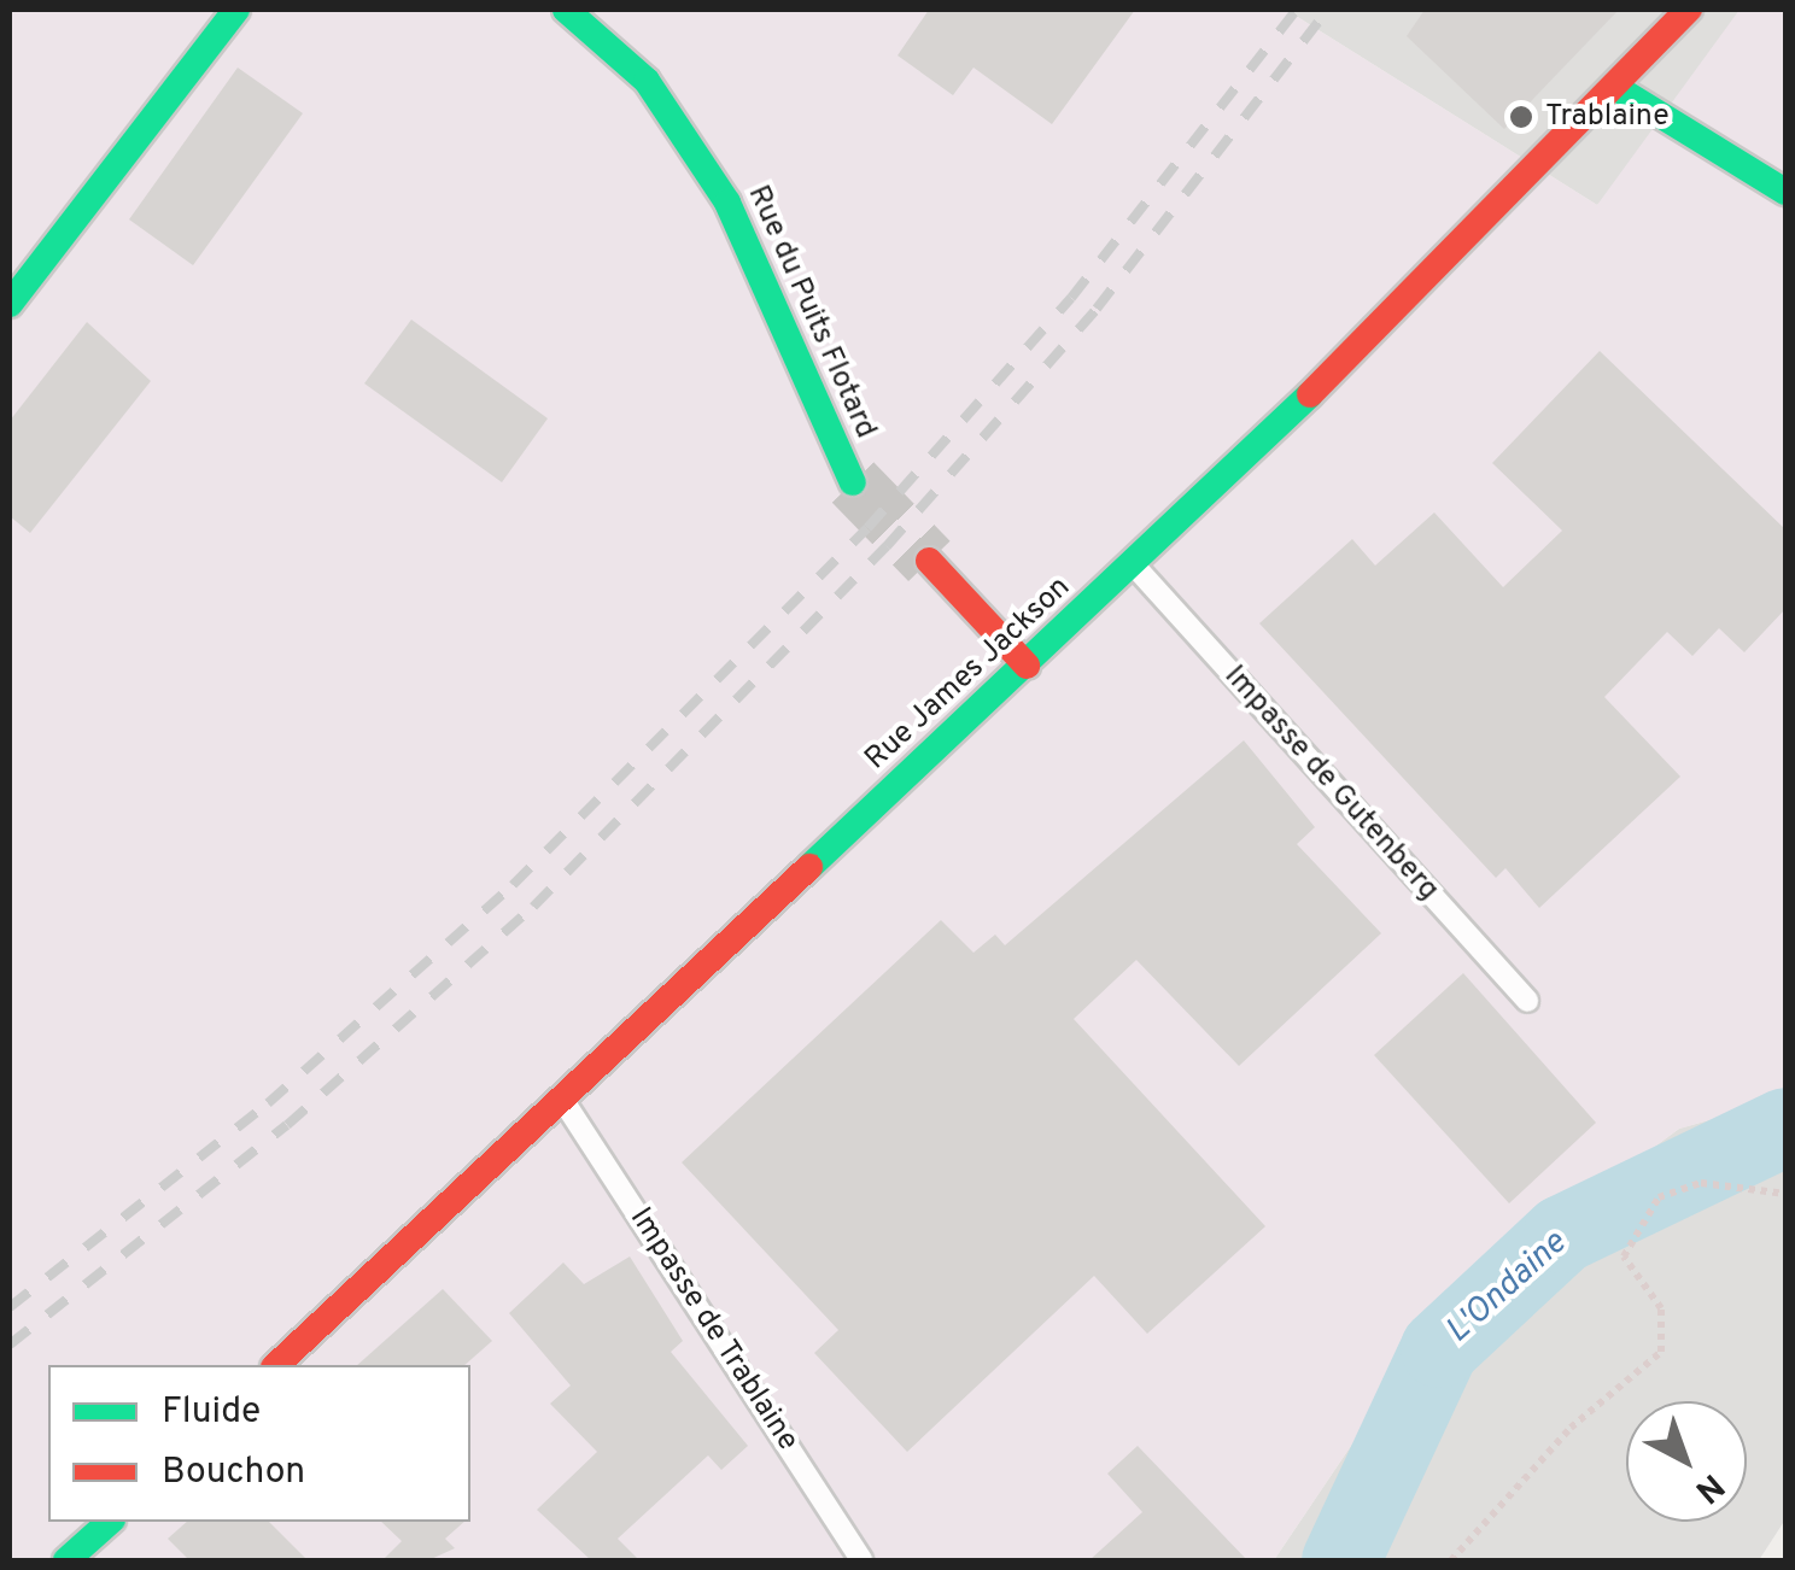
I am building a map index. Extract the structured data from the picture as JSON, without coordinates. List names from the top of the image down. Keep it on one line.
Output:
{"streets":{"main road":["Rue du Puits Flotard","Rue James Jackson"],"lane":["Impasse de Gutenberg","Impasse de Trablaine"]},"crossings":[["Rue James Jackson","Impasse de Gutenberg"],["Rue James Jackson","Impasse de Trablaine"]],"water":["L'Ondaine"],"places":["Trablaine"],"legend":["Fluide","Bouchon"],"north":"bottom right"}
